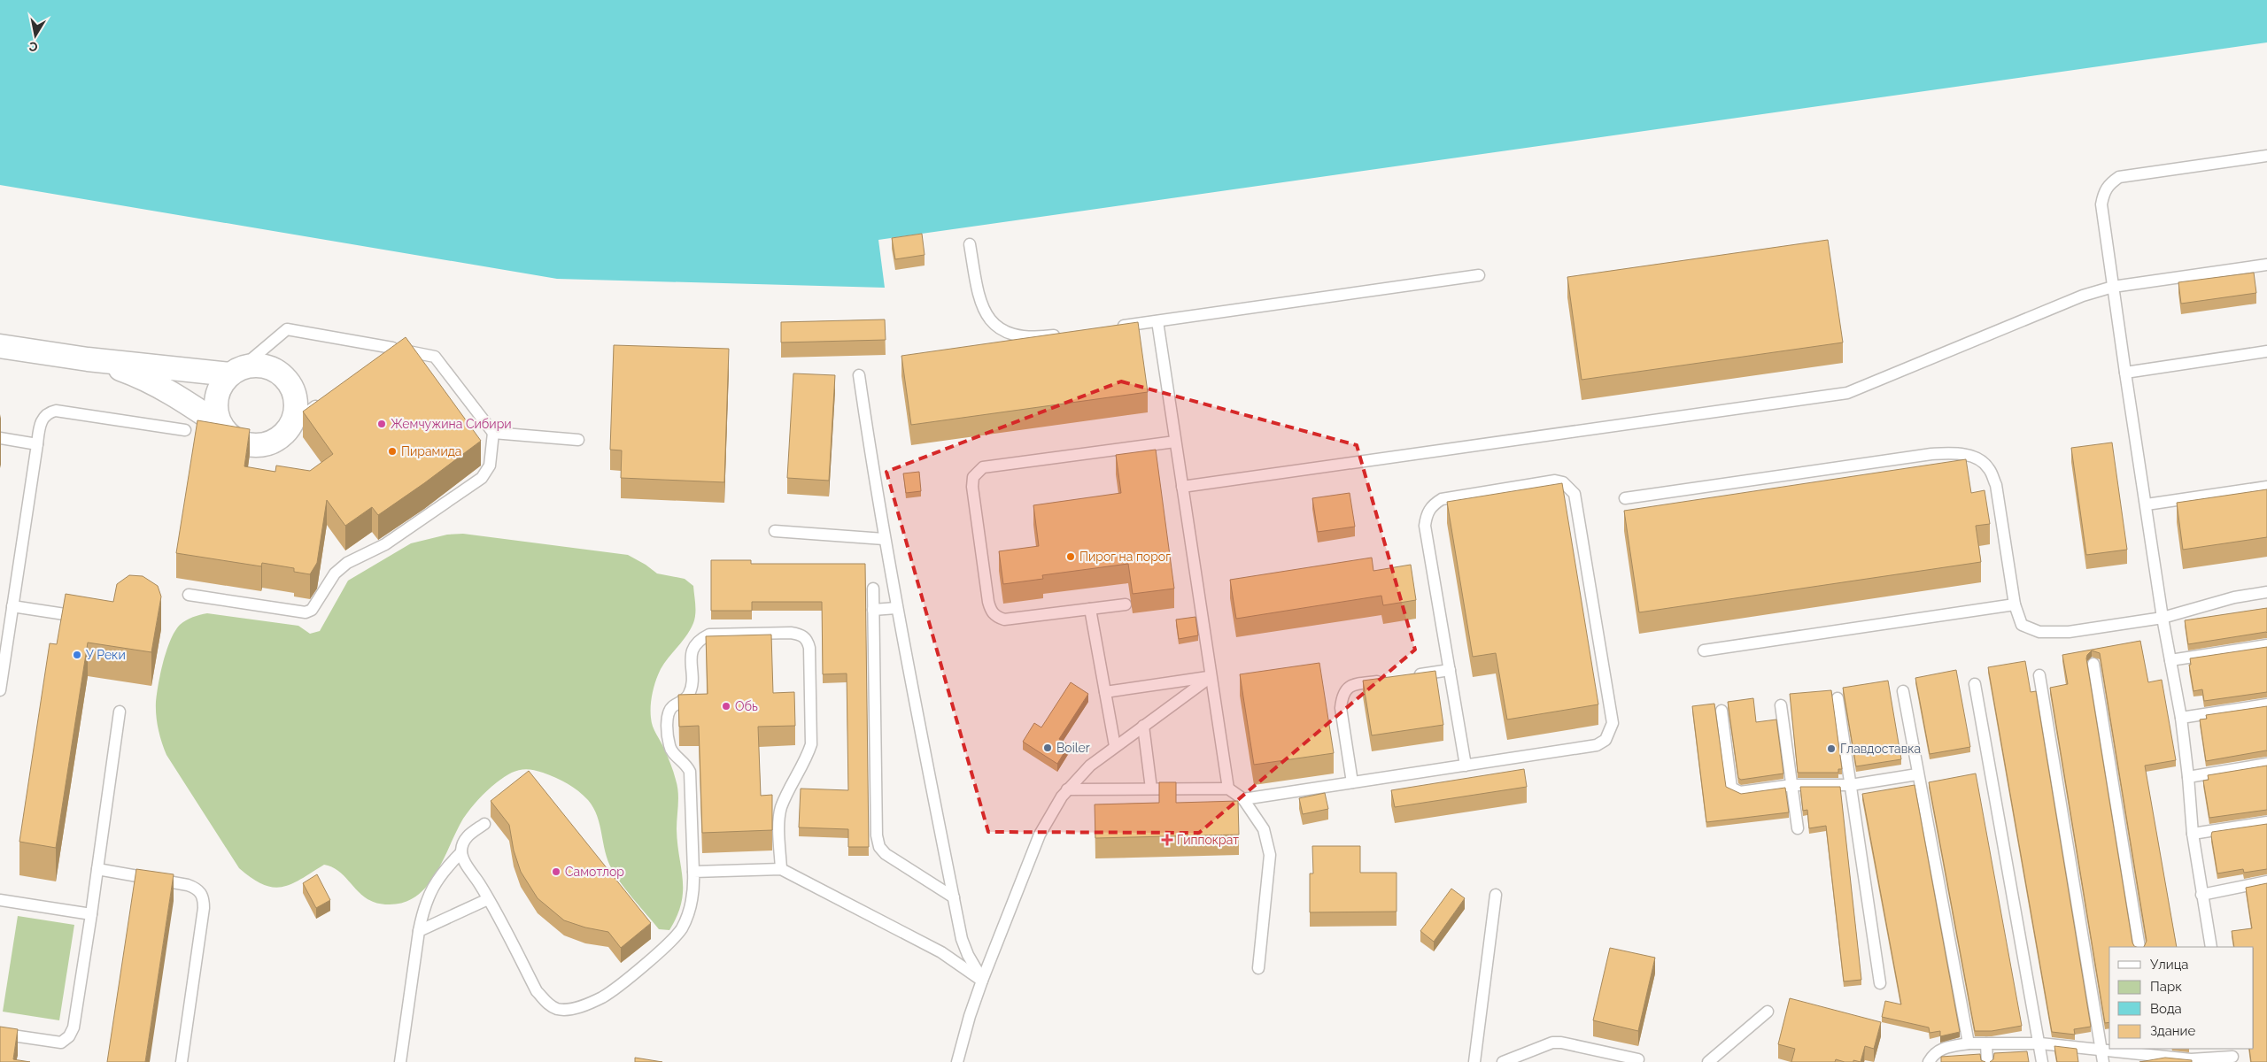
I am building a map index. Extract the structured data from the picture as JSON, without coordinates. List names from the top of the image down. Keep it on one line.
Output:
{"places":{"other":["Жемчужина Сибири","Пирамида","Пирог на порог","У Реки","Обь","Boiler","Главдоставка","Самотлор"],"health":["Гиппократ"]},"legend":["Улица","Парк","Вода","Здание"],"north":"bottom"}
